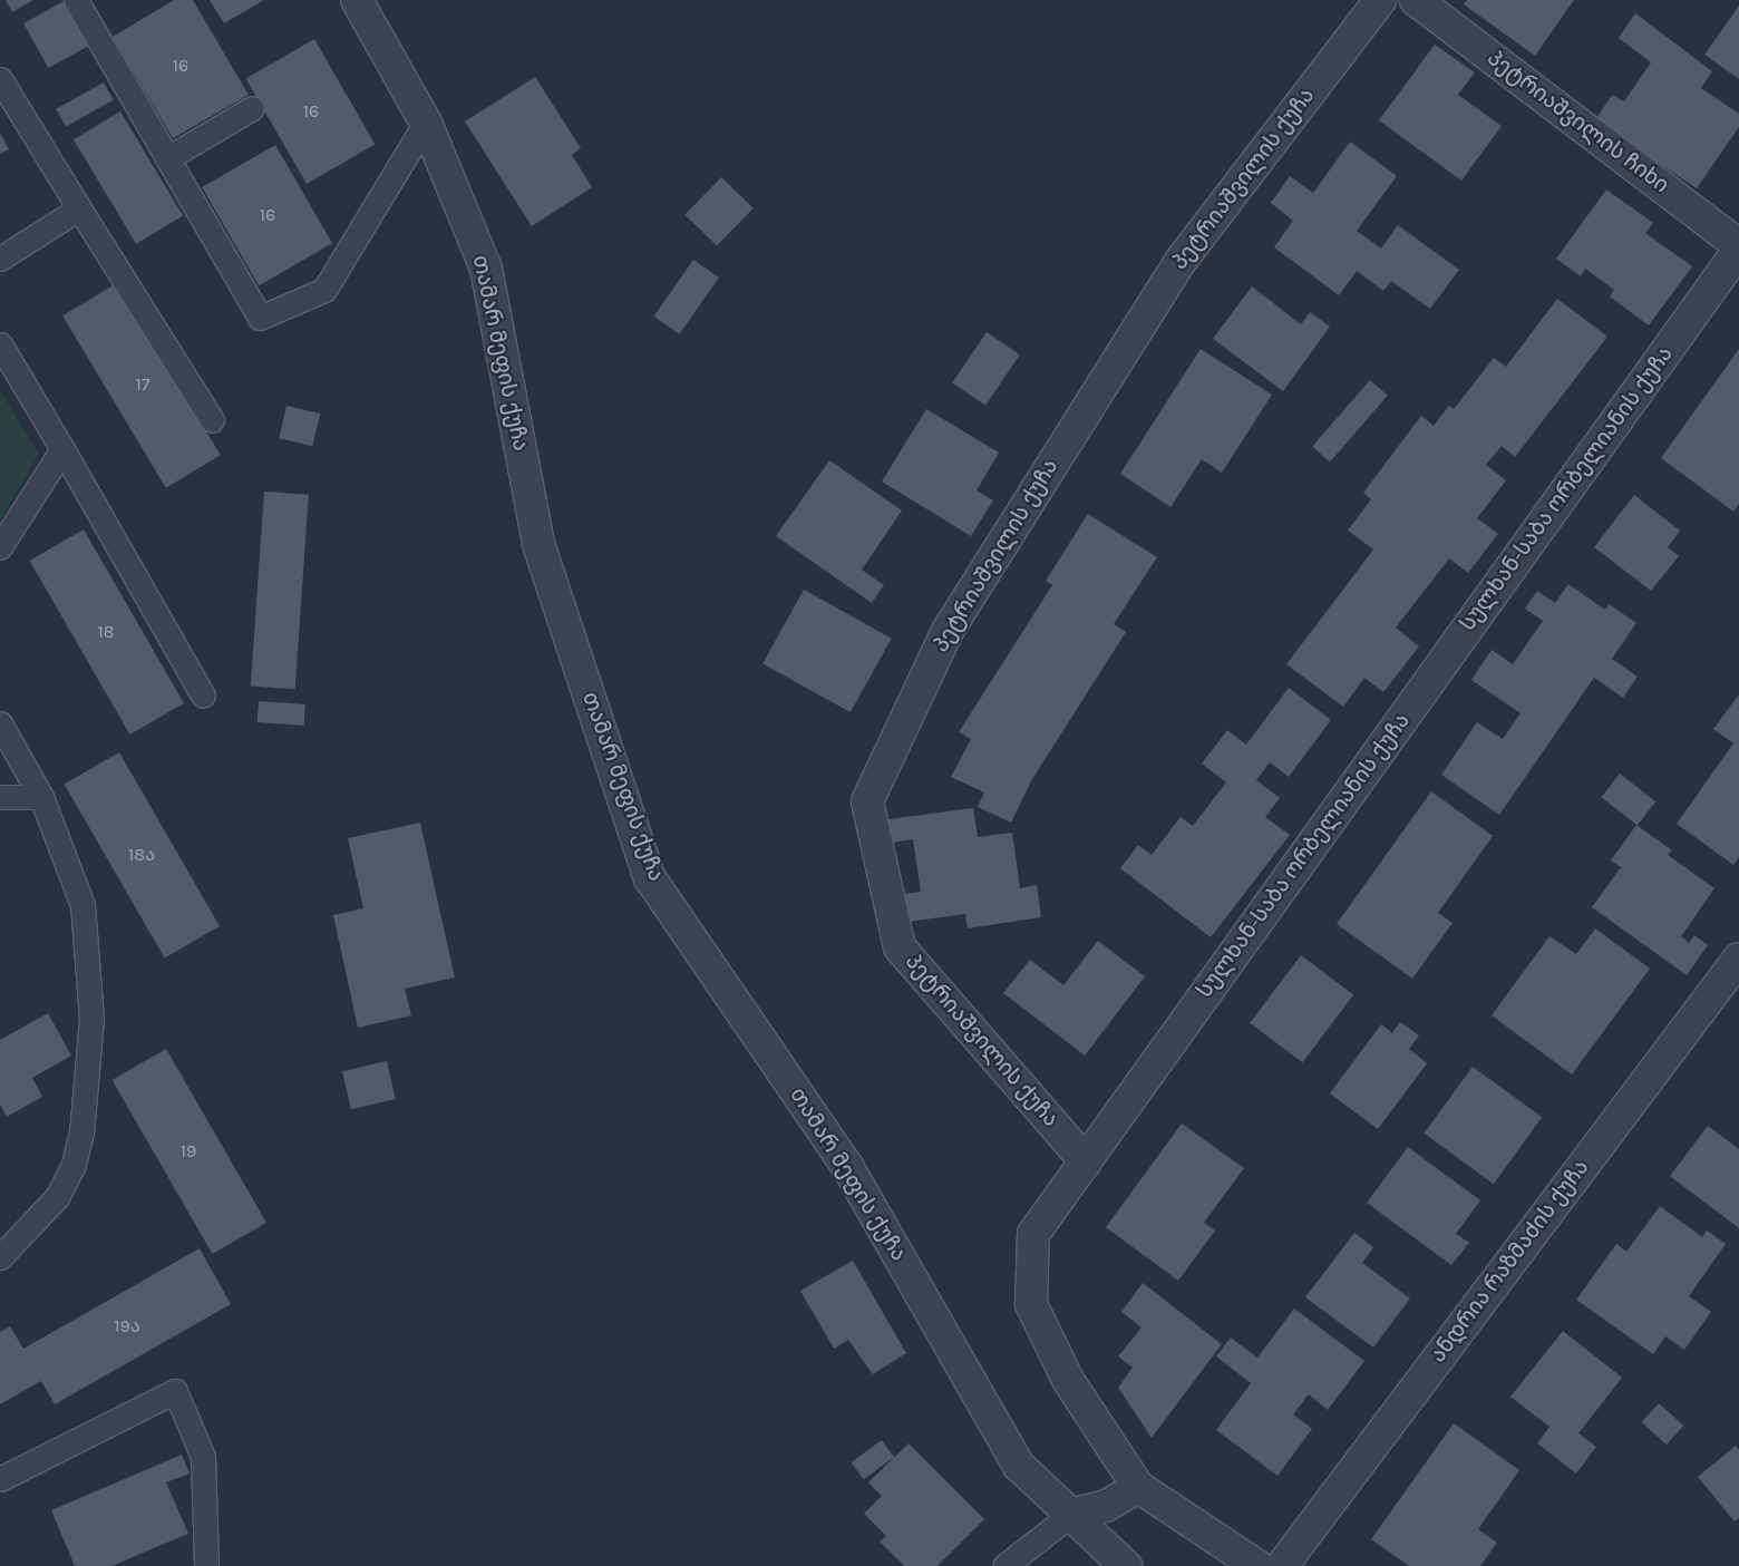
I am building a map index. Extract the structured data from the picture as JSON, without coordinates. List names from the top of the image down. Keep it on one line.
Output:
{"streets":{"street":["პეტრიაშვილის ჩიხი","პეტრიაშვილის ქუჩა","თამარ მეფის ქუჩა","სულხან-საბა ორბელიანის ქუჩა","ანდრია რაზმაძის ქუჩა"]},"crossings":[["პეტრიაშვილის ჩიხი","სულხან-საბა ორბელიანის ქუჩა"],["პეტრიაშვილის ქუჩა","სულხან-საბა ორბელიანის ქუჩა"]],"house_numbers":["16","16","16","17","18","18ა","19","19ა"]}
